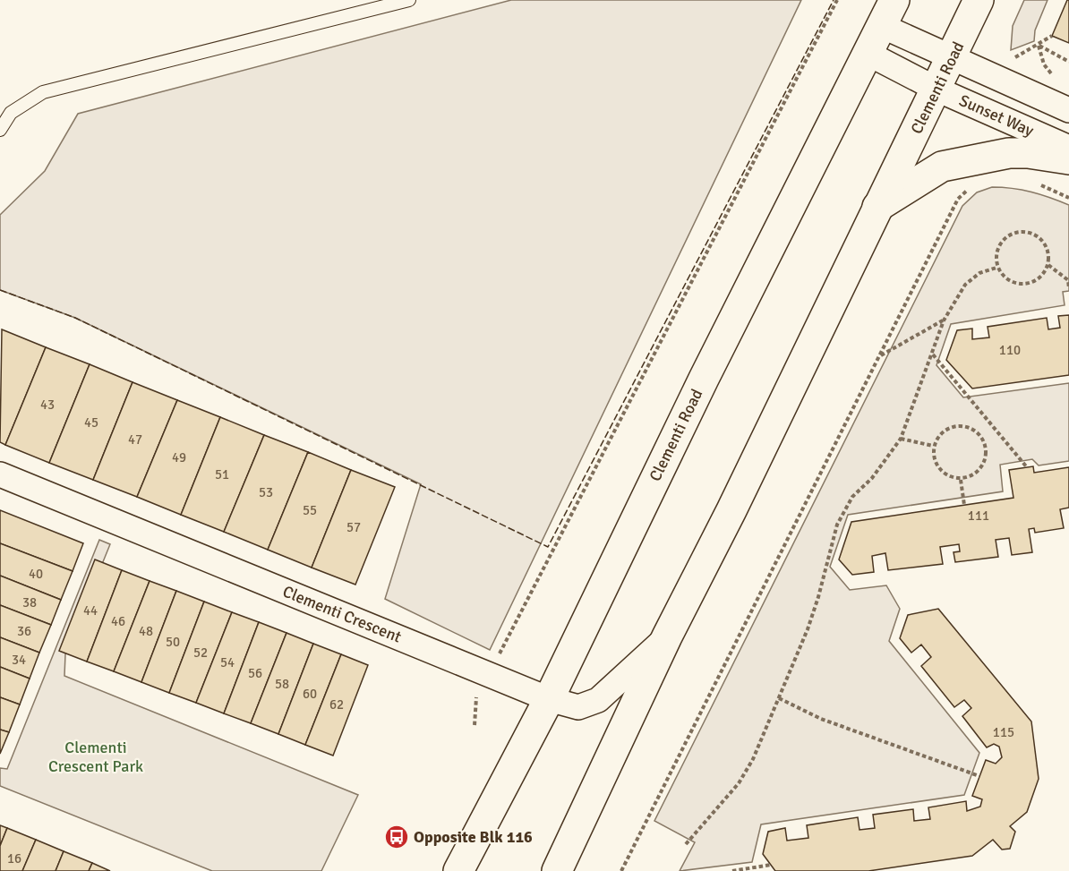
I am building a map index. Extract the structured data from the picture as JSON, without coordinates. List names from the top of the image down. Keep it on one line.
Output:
{"streets":{"main road":["Clementi Road"],"street":["Sunset Way","Clementi Crescent"]},"crossings":[["Clementi Road","Sunset Way"],["Clementi Road","Clementi Crescent"]],"parks":["Clementi Crescent Park"],"places":{"bus stop":["Opposite Blk 116"]},"house_numbers":["110","43","45","47","49","51","53","55","111","57","40","38","44","46","36","48","50","52","34","54","56","58","60","62","115","16"]}
